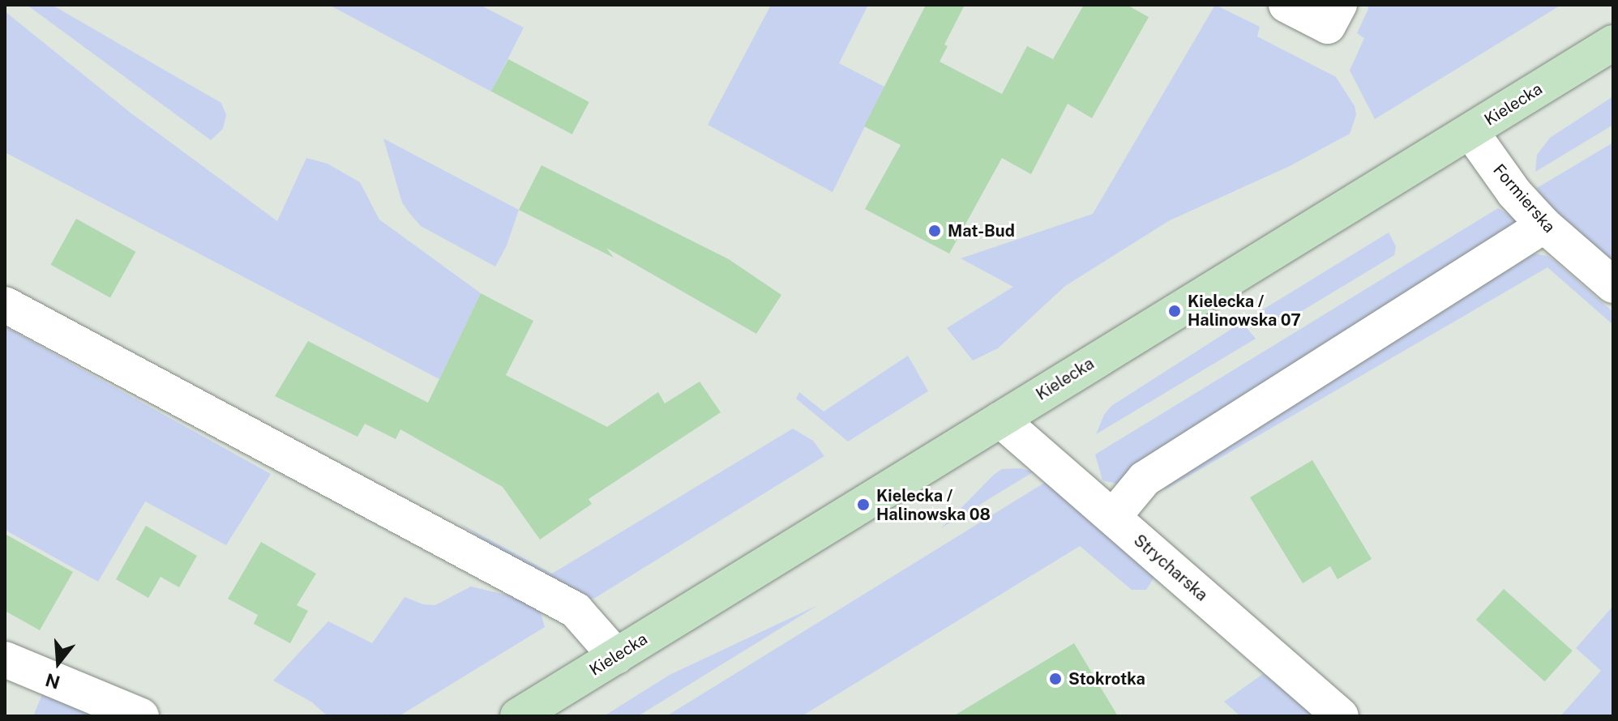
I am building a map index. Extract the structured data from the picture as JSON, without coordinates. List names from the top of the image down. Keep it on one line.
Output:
{"streets":{"main road":["Kielecka"],"street":["Formierska","Strycharska"]},"crossings":[["Kielecka","Formierska"],["Kielecka","Strycharska"]],"places":["Mat-Bud","Kielecka / Halinowska 07","Kielecka / Halinowska 08","Stokrotka"],"north":"bottom"}
